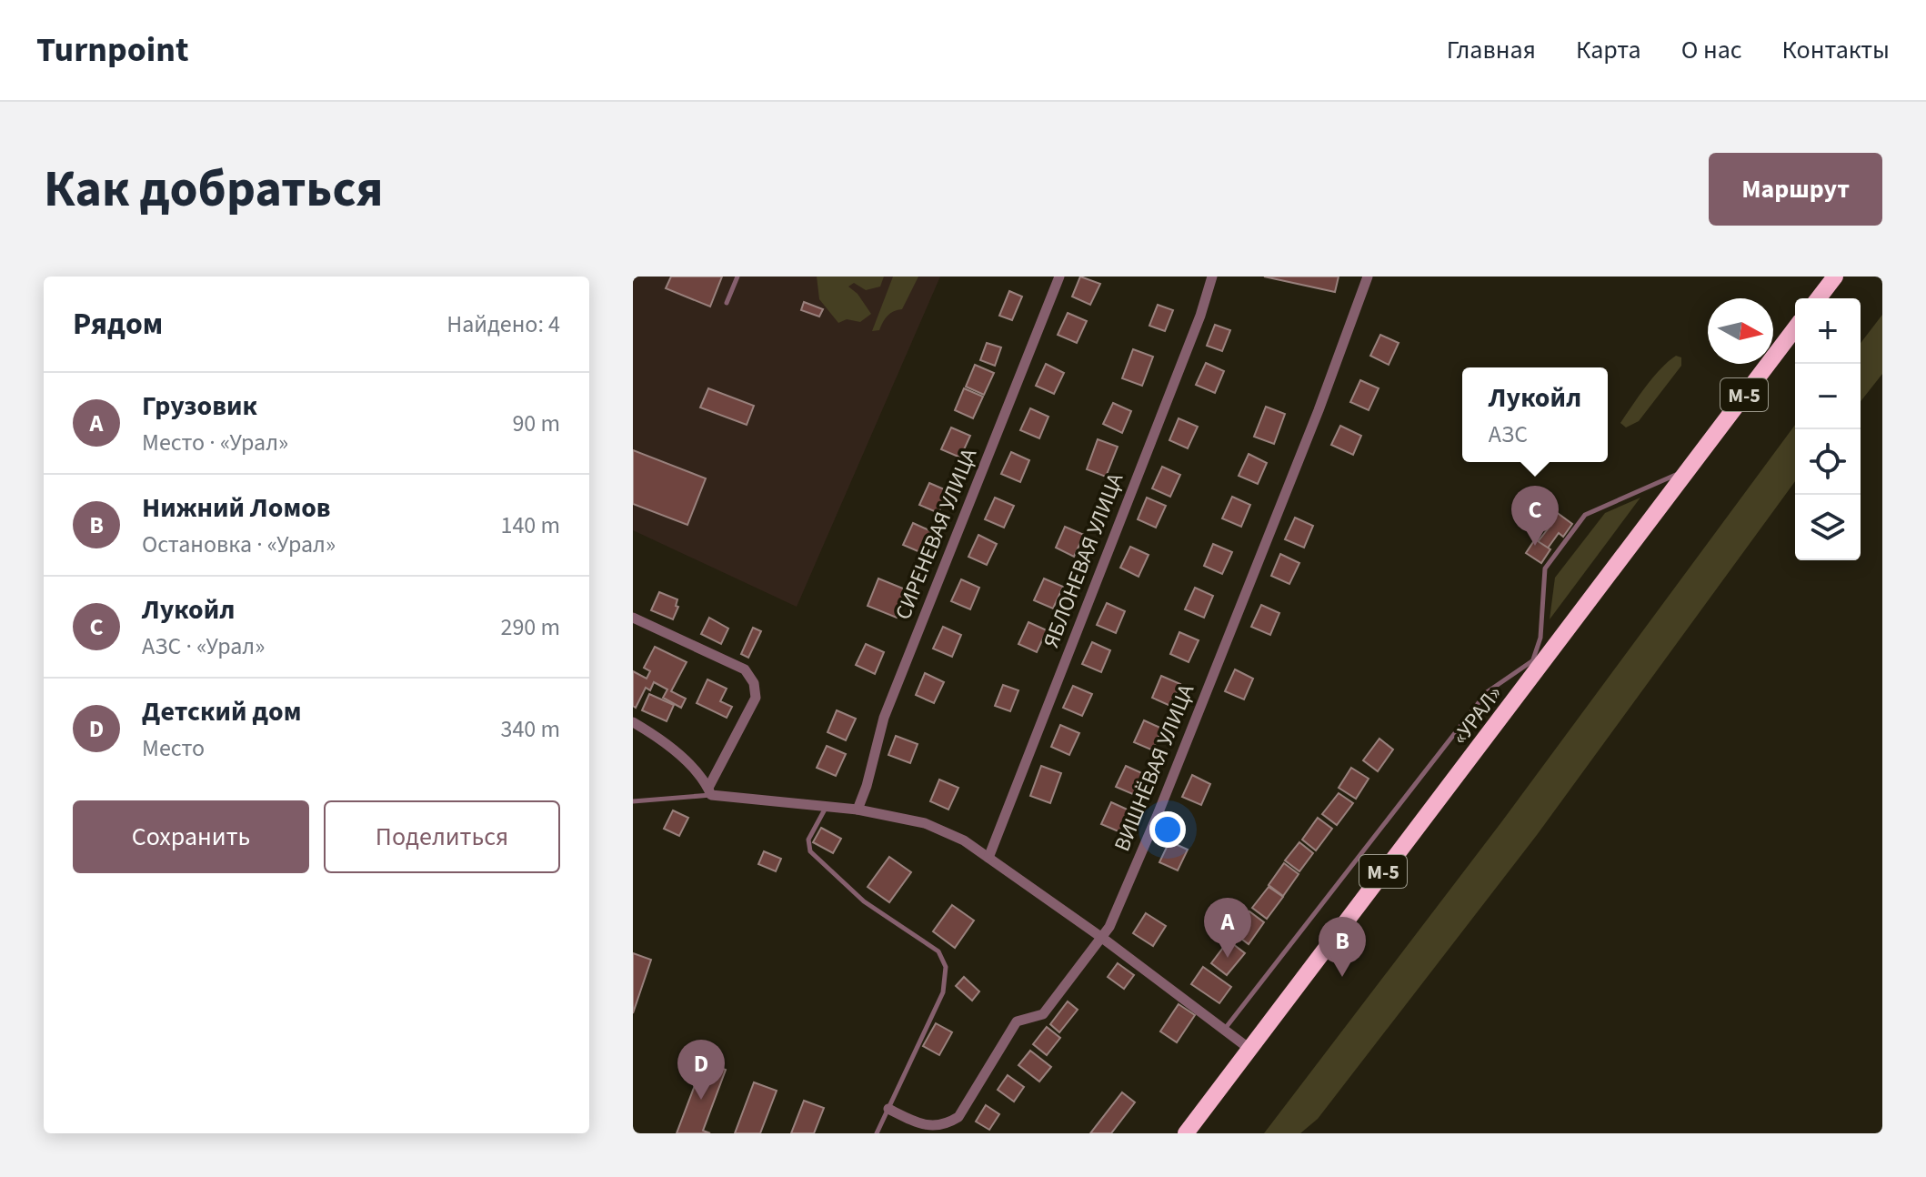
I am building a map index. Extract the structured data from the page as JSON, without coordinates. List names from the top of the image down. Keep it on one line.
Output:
{"streets":{"highway":["М-5","«УРАЛ»"],"street":["СИРЕНЕВАЯ УЛИЦА","ЯБЛОНЕВАЯ УЛИЦА","ВИШНЁВАЯ УЛИЦА"]},"north":"right","page":{"header":"Turnpoint","nav":["Главная","Карта","О нас","Контакты"],"buttons":["Маршрут",["Сохранить","Поделиться"]],"title":"Как добраться","heading":["Рядом","Найдено: 4"],"map_buttons":["+","−"],"popup":["Лукойл","АЗС"],"list":[{"mark":"A","name":"Грузовик","note":"Место · «Урал»","value":"90 m"},{"mark":"B","name":"Нижний Ломов","note":"Остановка · «Урал»","value":"140 m"},{"mark":"C","name":"Лукойл","note":"АЗС · «Урал»","value":"290 m"},{"mark":"D","name":"Детский дом","note":"Место","value":"340 m"}],"pins":["C","A","B","D"]}}
